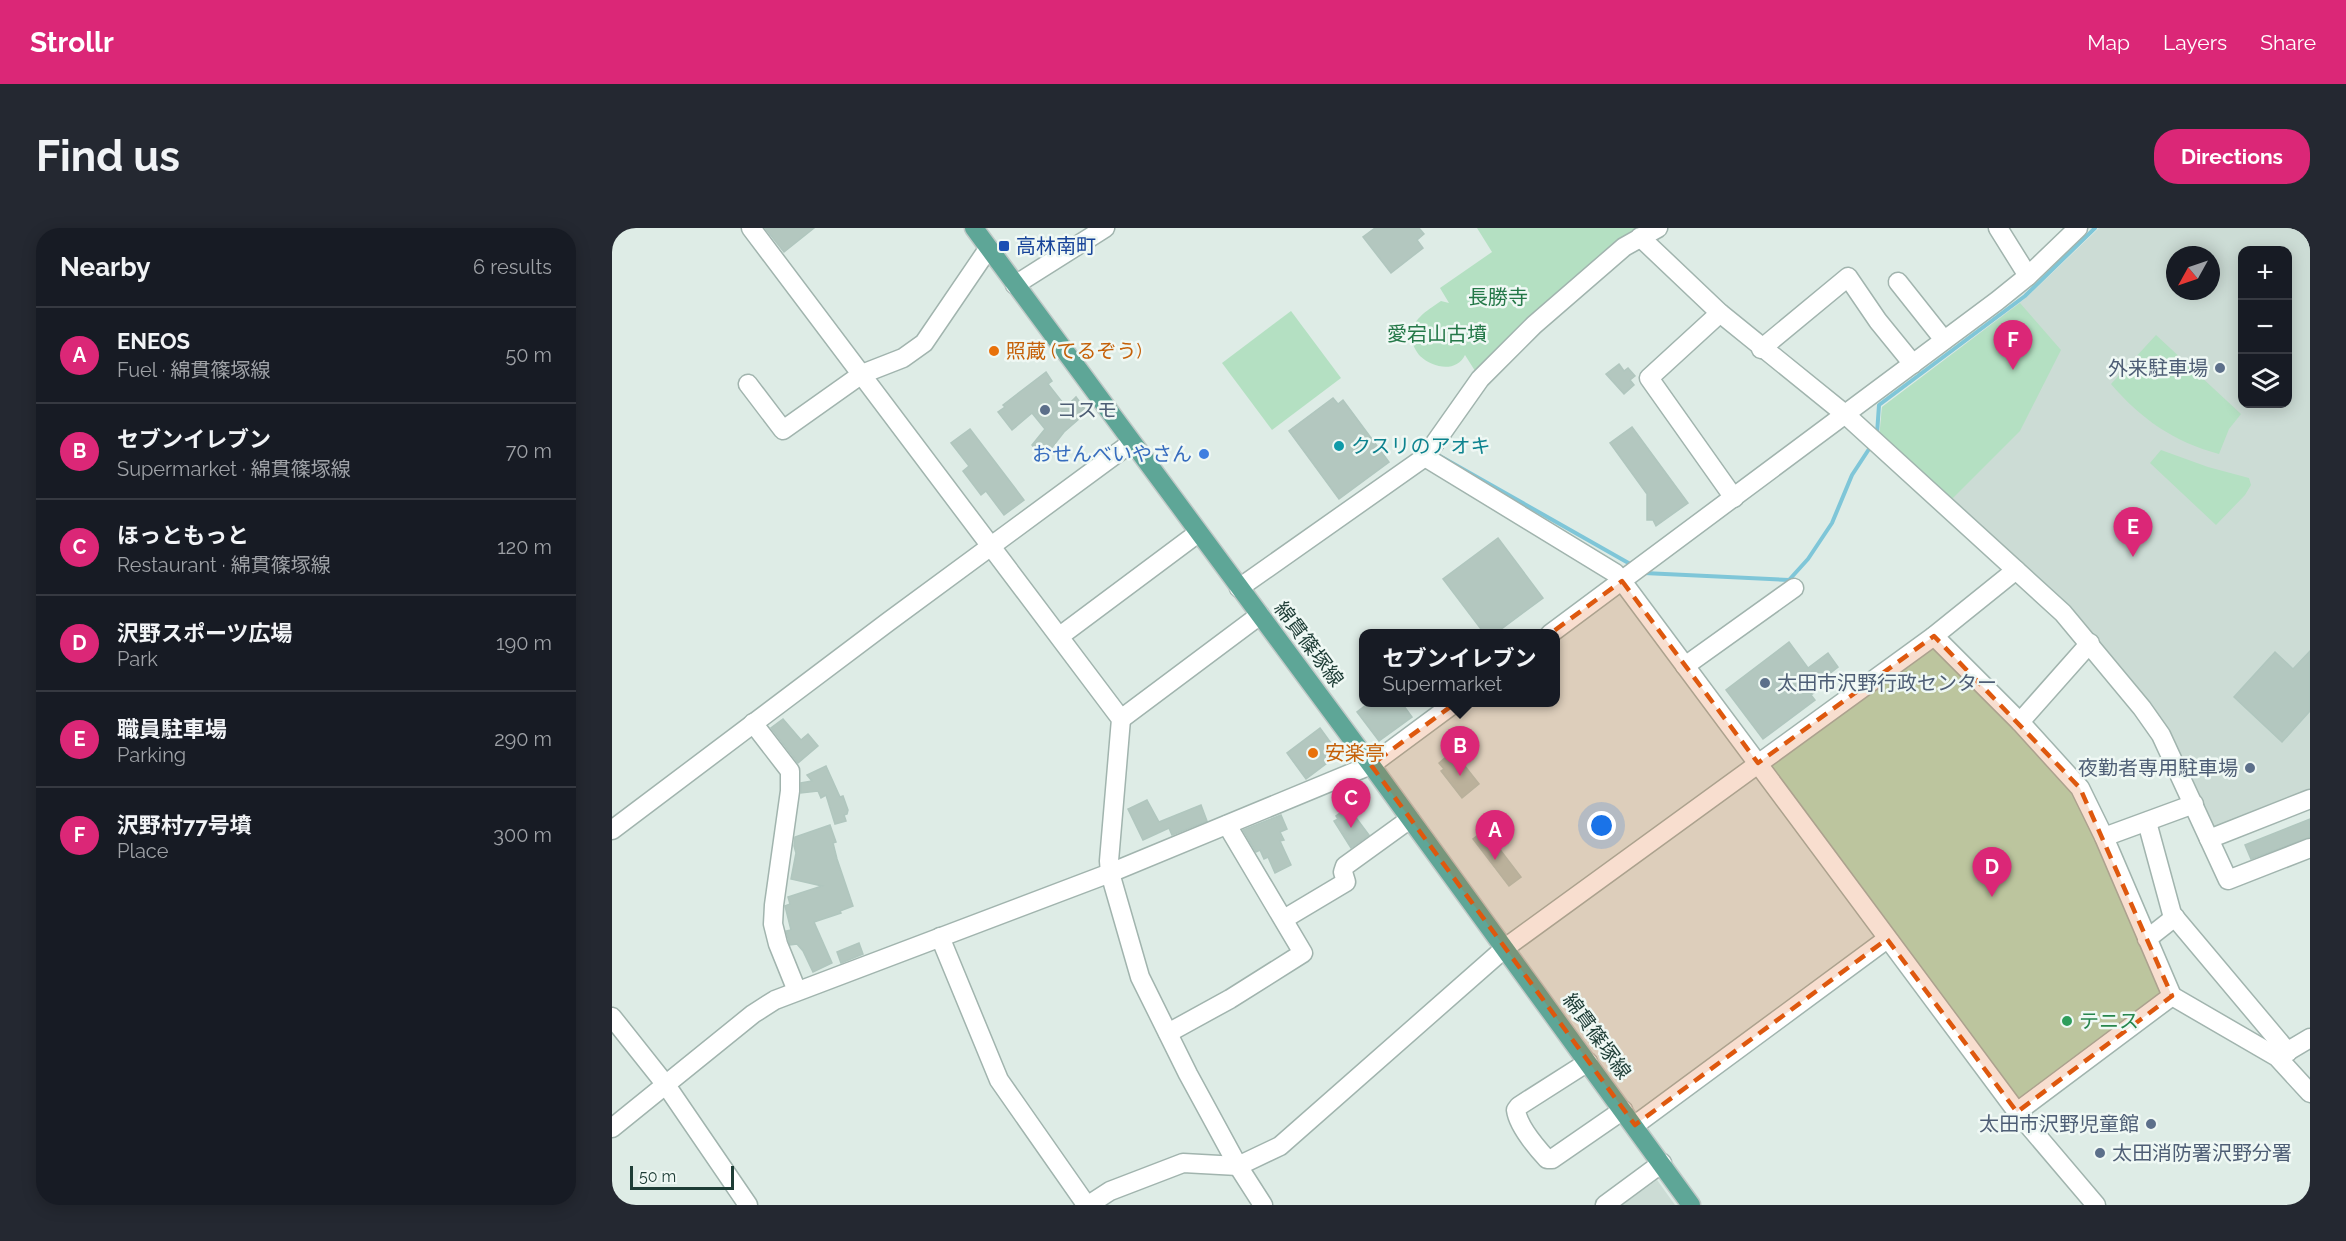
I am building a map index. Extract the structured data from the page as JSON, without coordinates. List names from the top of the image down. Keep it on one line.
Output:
{"streets":{"main road":["綿貫篠塚線"]},"parks":["長勝寺","愛宕山古墳"],"places":{"transit":["高林南町"],"other":["照蔵 (てるぞう)","外来駐車場","コスモ","クスリのアオキ","おせんべいやさん","太田市沢野行政センター","安楽亭","夜勤者専用駐車場","テニス","太田市沢野児童館","太田消防署沢野分署"]},"scale_bar":"50 m","north":"bottom left","page":{"header":"Strollr","nav":["Map","Layers","Share"],"buttons":"Directions","title":"Find us","heading":["Nearby","6 results"],"map_buttons":["+","−"],"list":[{"mark":"A","name":"ENEOS","note":"Fuel · 綿貫篠塚線","value":"50 m"},{"mark":"B","name":"セブンイレブン","note":"Supermarket · 綿貫篠塚線","value":"70 m"},{"mark":"C","name":"ほっともっと","note":"Restaurant · 綿貫篠塚線","value":"120 m"},{"mark":"D","name":"沢野スポーツ広場","note":"Park","value":"190 m"},{"mark":"E","name":"職員駐車場","note":"Parking","value":"290 m"},{"mark":"F","name":"沢野村77号墳","note":"Place","value":"300 m"}],"pins":["F","E","B","C","A","D"],"popup":["セブンイレブン","Supermarket"],"scale":"50 m"}}
